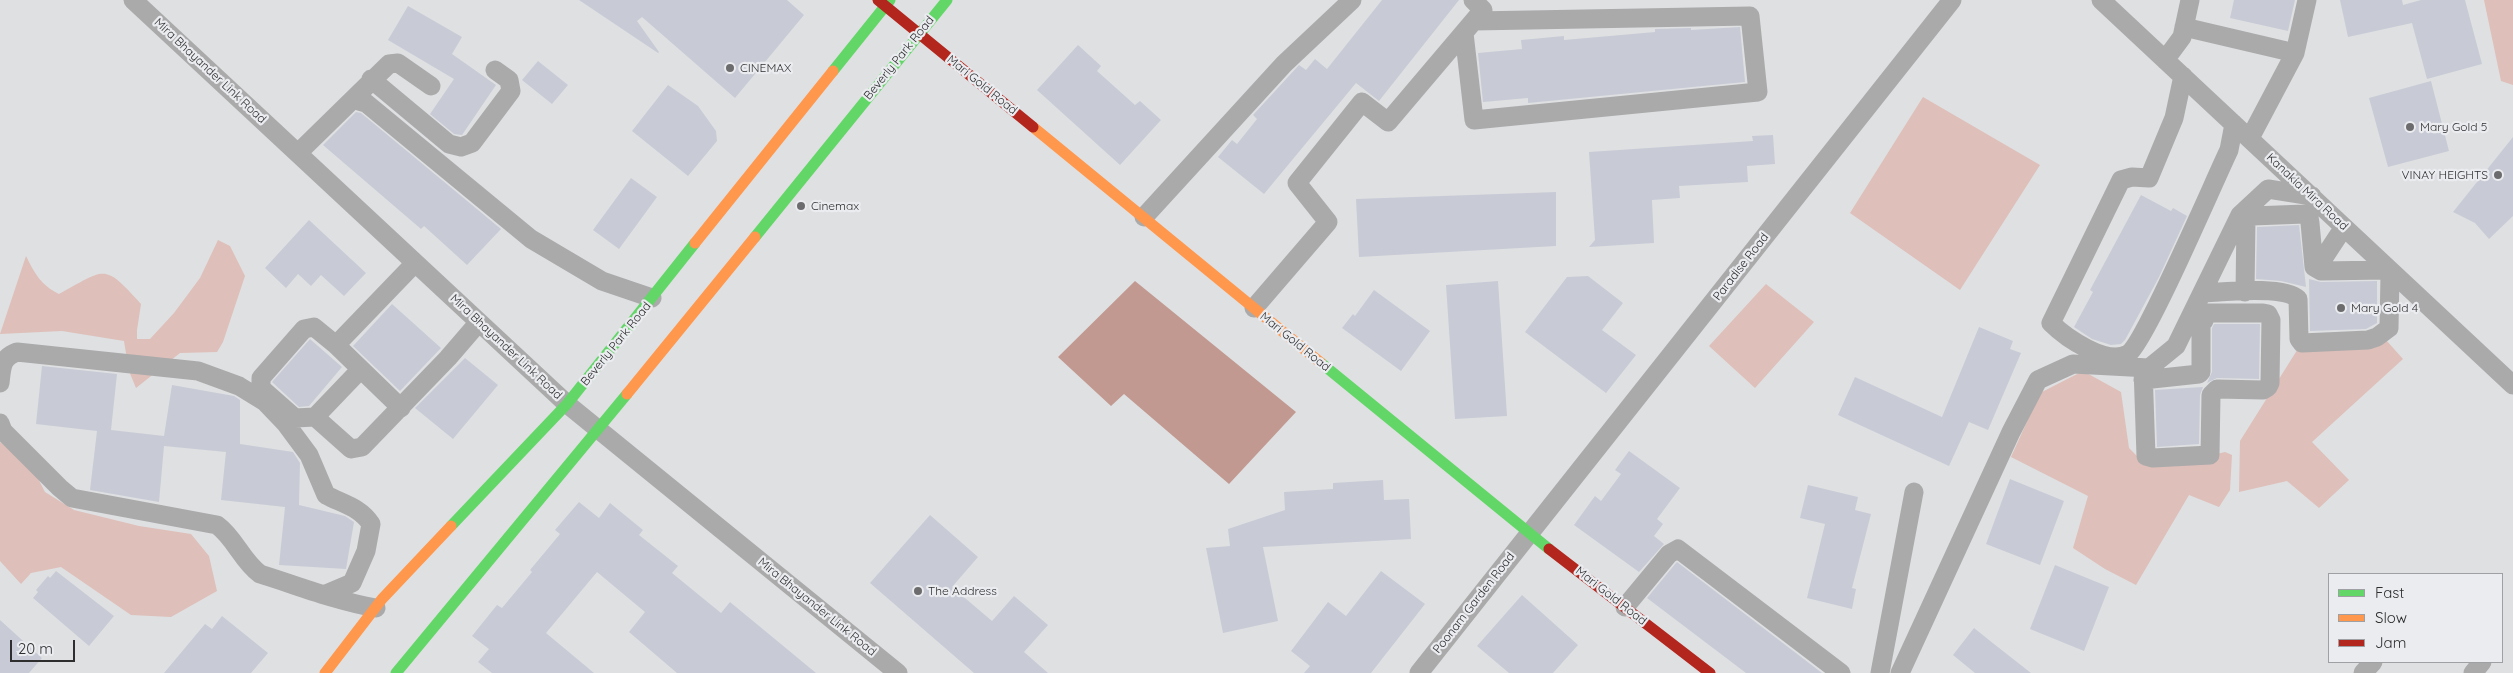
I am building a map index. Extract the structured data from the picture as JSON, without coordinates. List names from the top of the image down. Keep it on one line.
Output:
{"streets":{"main road":["Beverly Park Road","Mari Gold Road"],"street":["Mira Bhayander Link Road","Kanakia Mira Road","Paradise Road","Poonam Garden Road"]},"crossings":[["Beverly Park Road","Mira Bhayander Link Road"],["Beverly Park Road","Mari Gold Road"],["Mari Gold Road","Paradise Road"],["Mari Gold Road","Poonam Garden Road"],["Paradise Road","Poonam Garden Road"]],"places":["CINEMAX","Mary Gold 5","VINAY HEIGHTS","Cinemax","Mary Gold 4","The Address"],"legend":["Fast","Slow","Jam"],"scale_bar":"20 m"}
